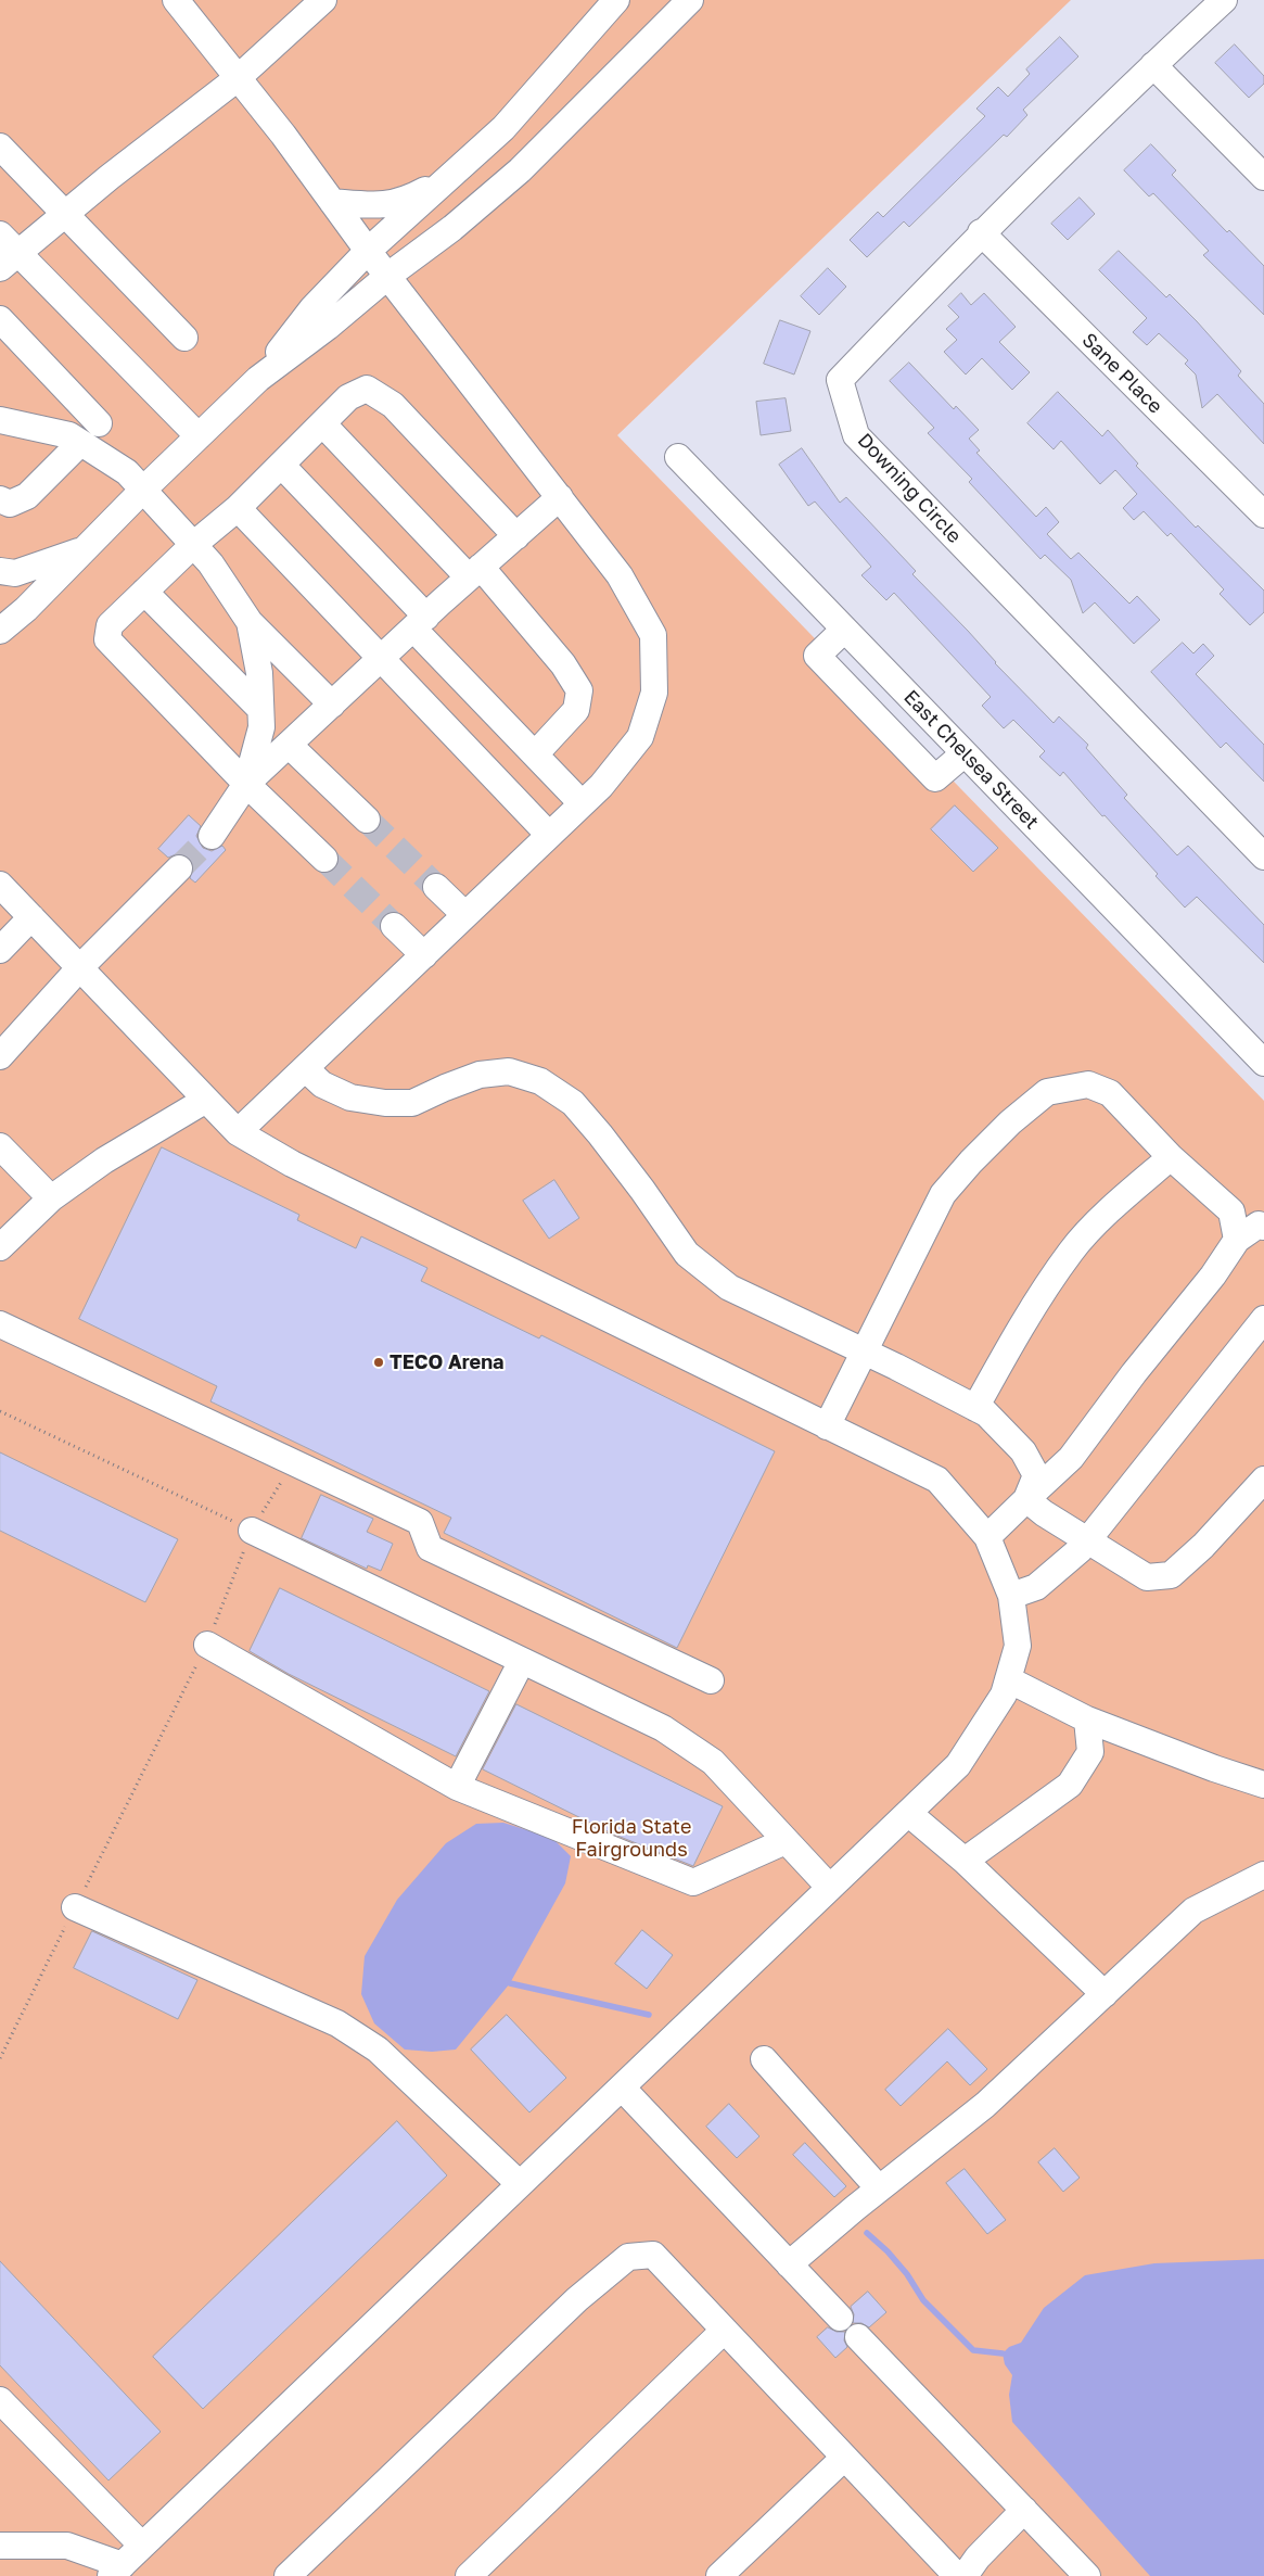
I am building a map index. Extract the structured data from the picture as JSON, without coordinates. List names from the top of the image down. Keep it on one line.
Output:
{"streets":{"street":["Sane Place","Downing Circle","East Chelsea Street"]},"crossings":[["Sane Place","Downing Circle"]],"parks":["Florida State Fairgrounds"],"places":["TECO Arena"]}
